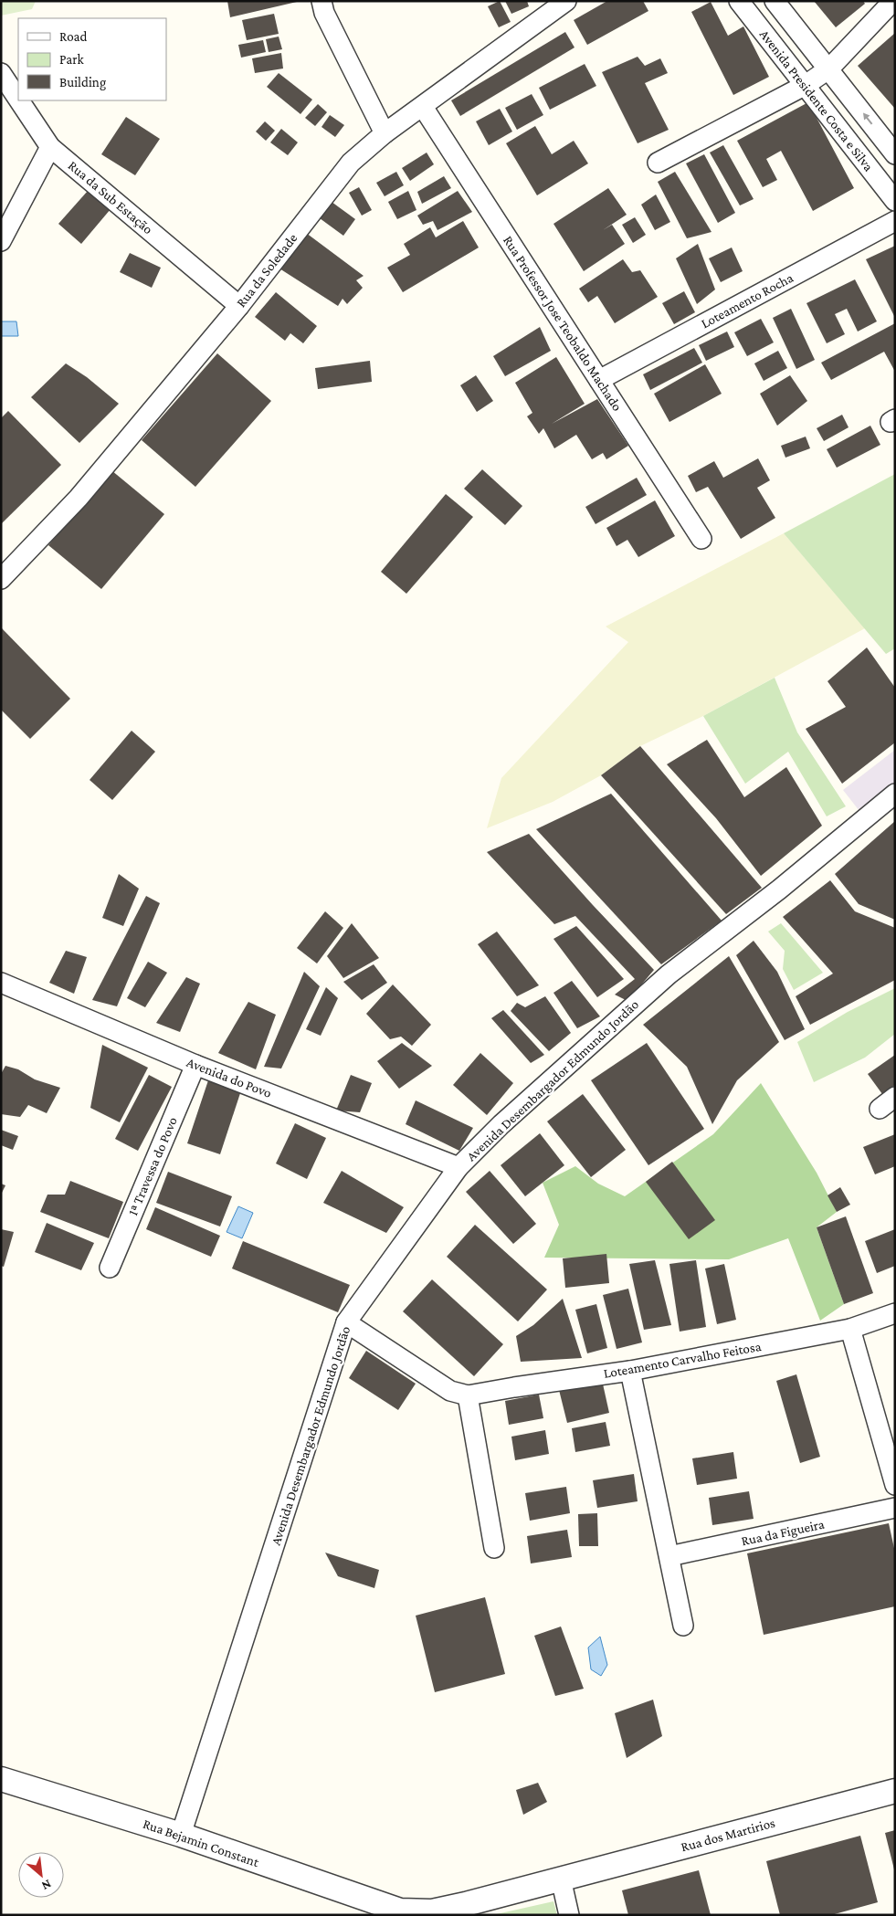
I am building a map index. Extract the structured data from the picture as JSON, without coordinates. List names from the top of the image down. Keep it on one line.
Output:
{"streets":{"street":["Avenida Presidente Costa e Silva","Rua da Sub Estação","Rua da Soledade","Loteamento Rocha","Rua Professor Jose Teobaldo Machado","Avenida do Povo","Avenida Desembargador Edmundo Jordão","1ª Travessa do Povo","Loteamento Carvalho Feitosa","Rua da Figueira","Rua dos Martirios","Rua Bejamin Constant"]},"crossings":[["Rua da Sub Estação","Rua da Soledade"],["Rua da Soledade","Rua Professor Jose Teobaldo Machado"],["Loteamento Rocha","Rua Professor Jose Teobaldo Machado"],["Avenida do Povo","Avenida Desembargador Edmundo Jordão"],["Avenida do Povo","1ª Travessa do Povo"],["Avenida Desembargador Edmundo Jordão","Loteamento Carvalho Feitosa"],["Avenida Desembargador Edmundo Jordão","Rua Bejamin Constant"],["Rua dos Martirios","Rua Bejamin Constant"]],"legend":["Road","Park","Building"],"north":"bottom right"}
